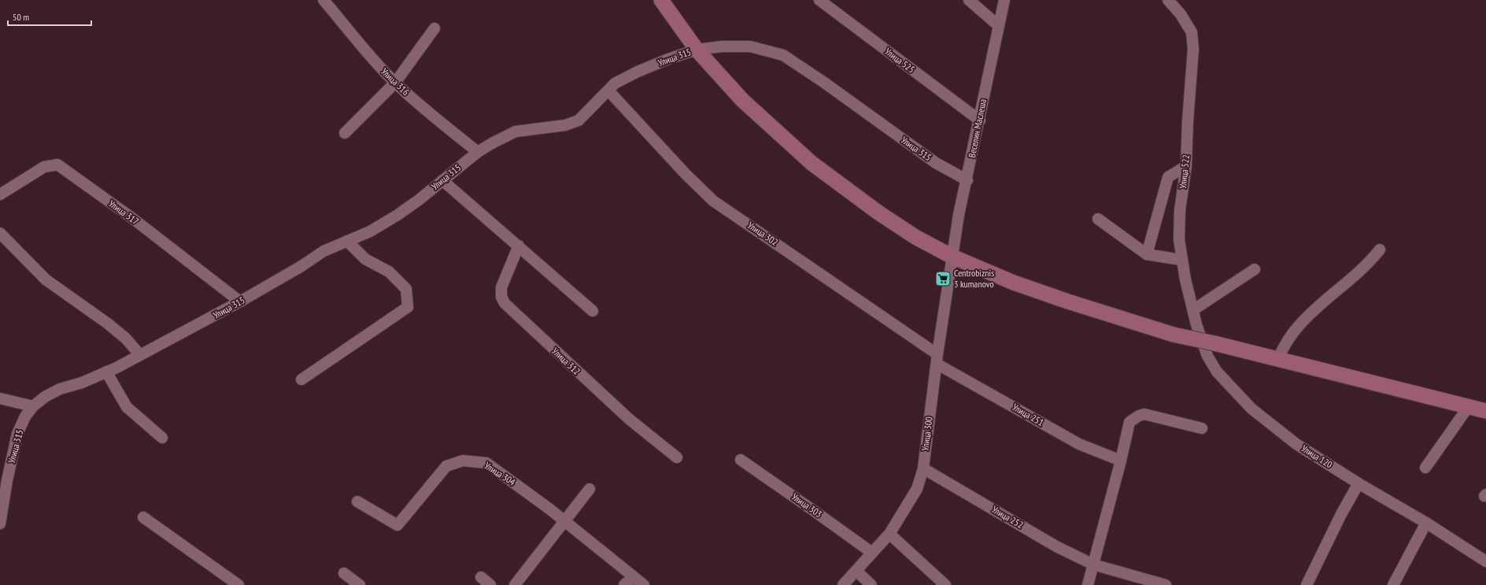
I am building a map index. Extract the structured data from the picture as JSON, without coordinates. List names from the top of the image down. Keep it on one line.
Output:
{"streets":{"street":["Улица 315","Улица 525","Улица 316","Веселин Маслеша","Улица 522","Улица 317","Улица 302","Улица 312","Улица 251","Улица 300","Улица 120","Улица 304","Улица 303","Улица 252"]},"crossings":[["Улица 315","Улица 316"],["Улица 315","Веселин Маслеша"],["Улица 315","Улица 317"],["Улица 315","Улица 302"],["Улица 525","Веселин Маслеша"],["Веселин Маслеша","Улица 300"],["Улица 522","Улица 120"],["Улица 302","Улица 251"],["Улица 302","Улица 300"],["Улица 251","Улица 300"],["Улица 300","Улица 303"],["Улица 300","Улица 252"]],"places":{"supermarket":["Centrobiznis 3 kumanovo"]},"scale_bar":"50 m"}
